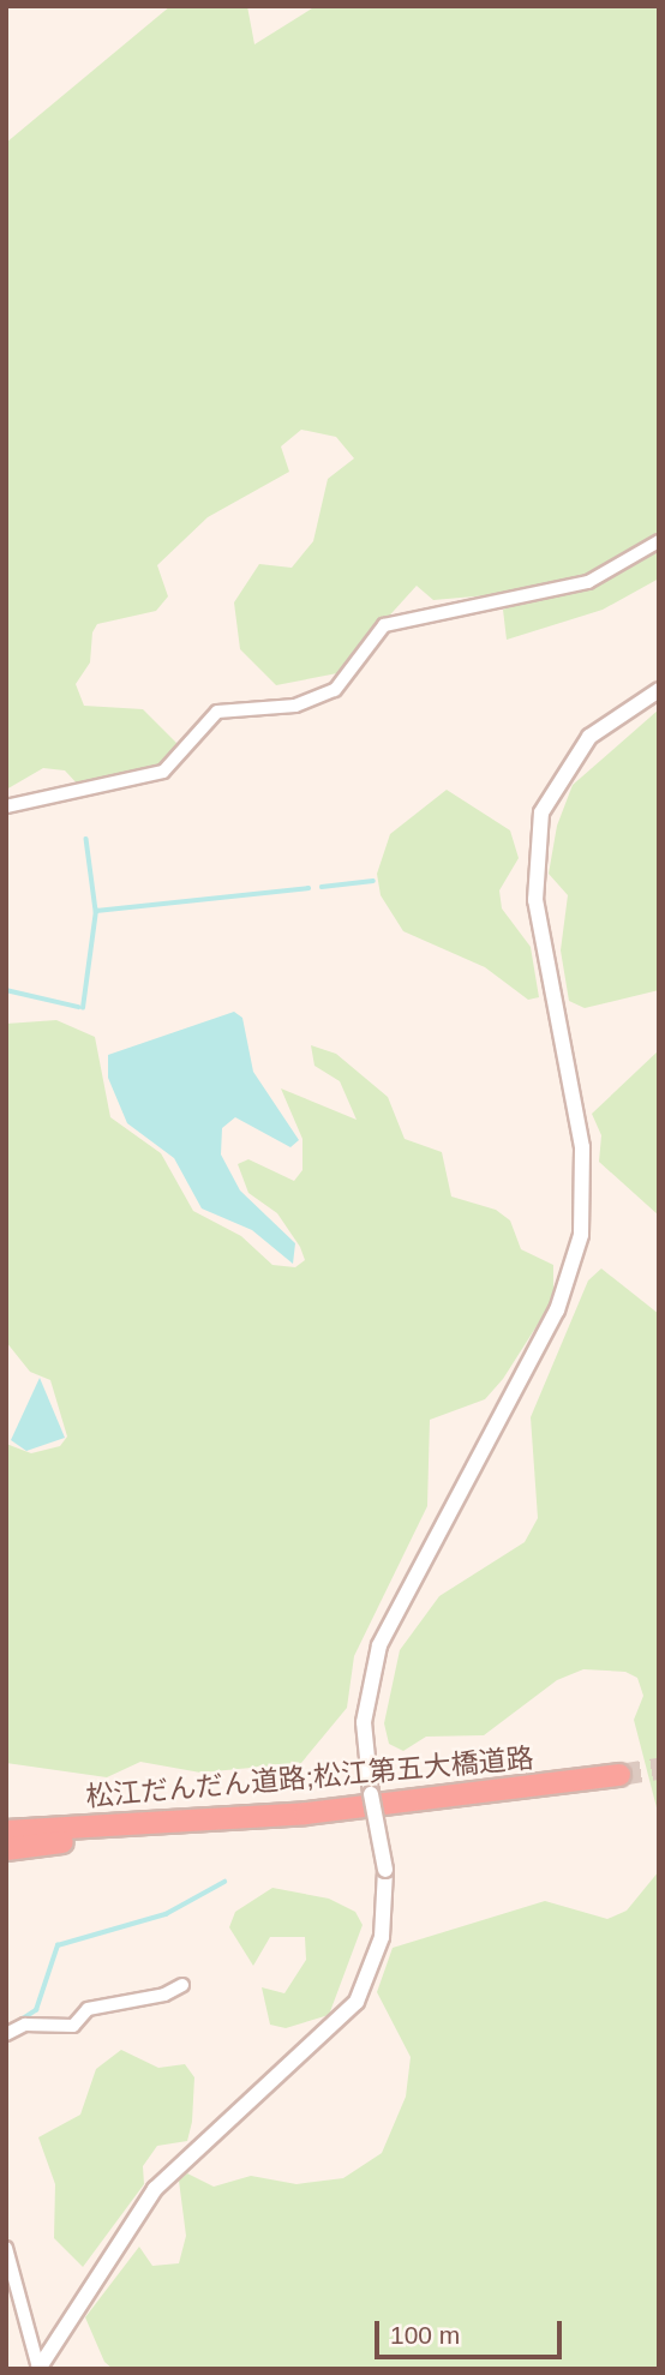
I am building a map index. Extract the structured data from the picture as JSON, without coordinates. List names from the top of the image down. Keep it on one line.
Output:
{"streets":{"highway":["松江だんだん道路;松江第五大橋道路"]},"scale_bar":"100 m"}
